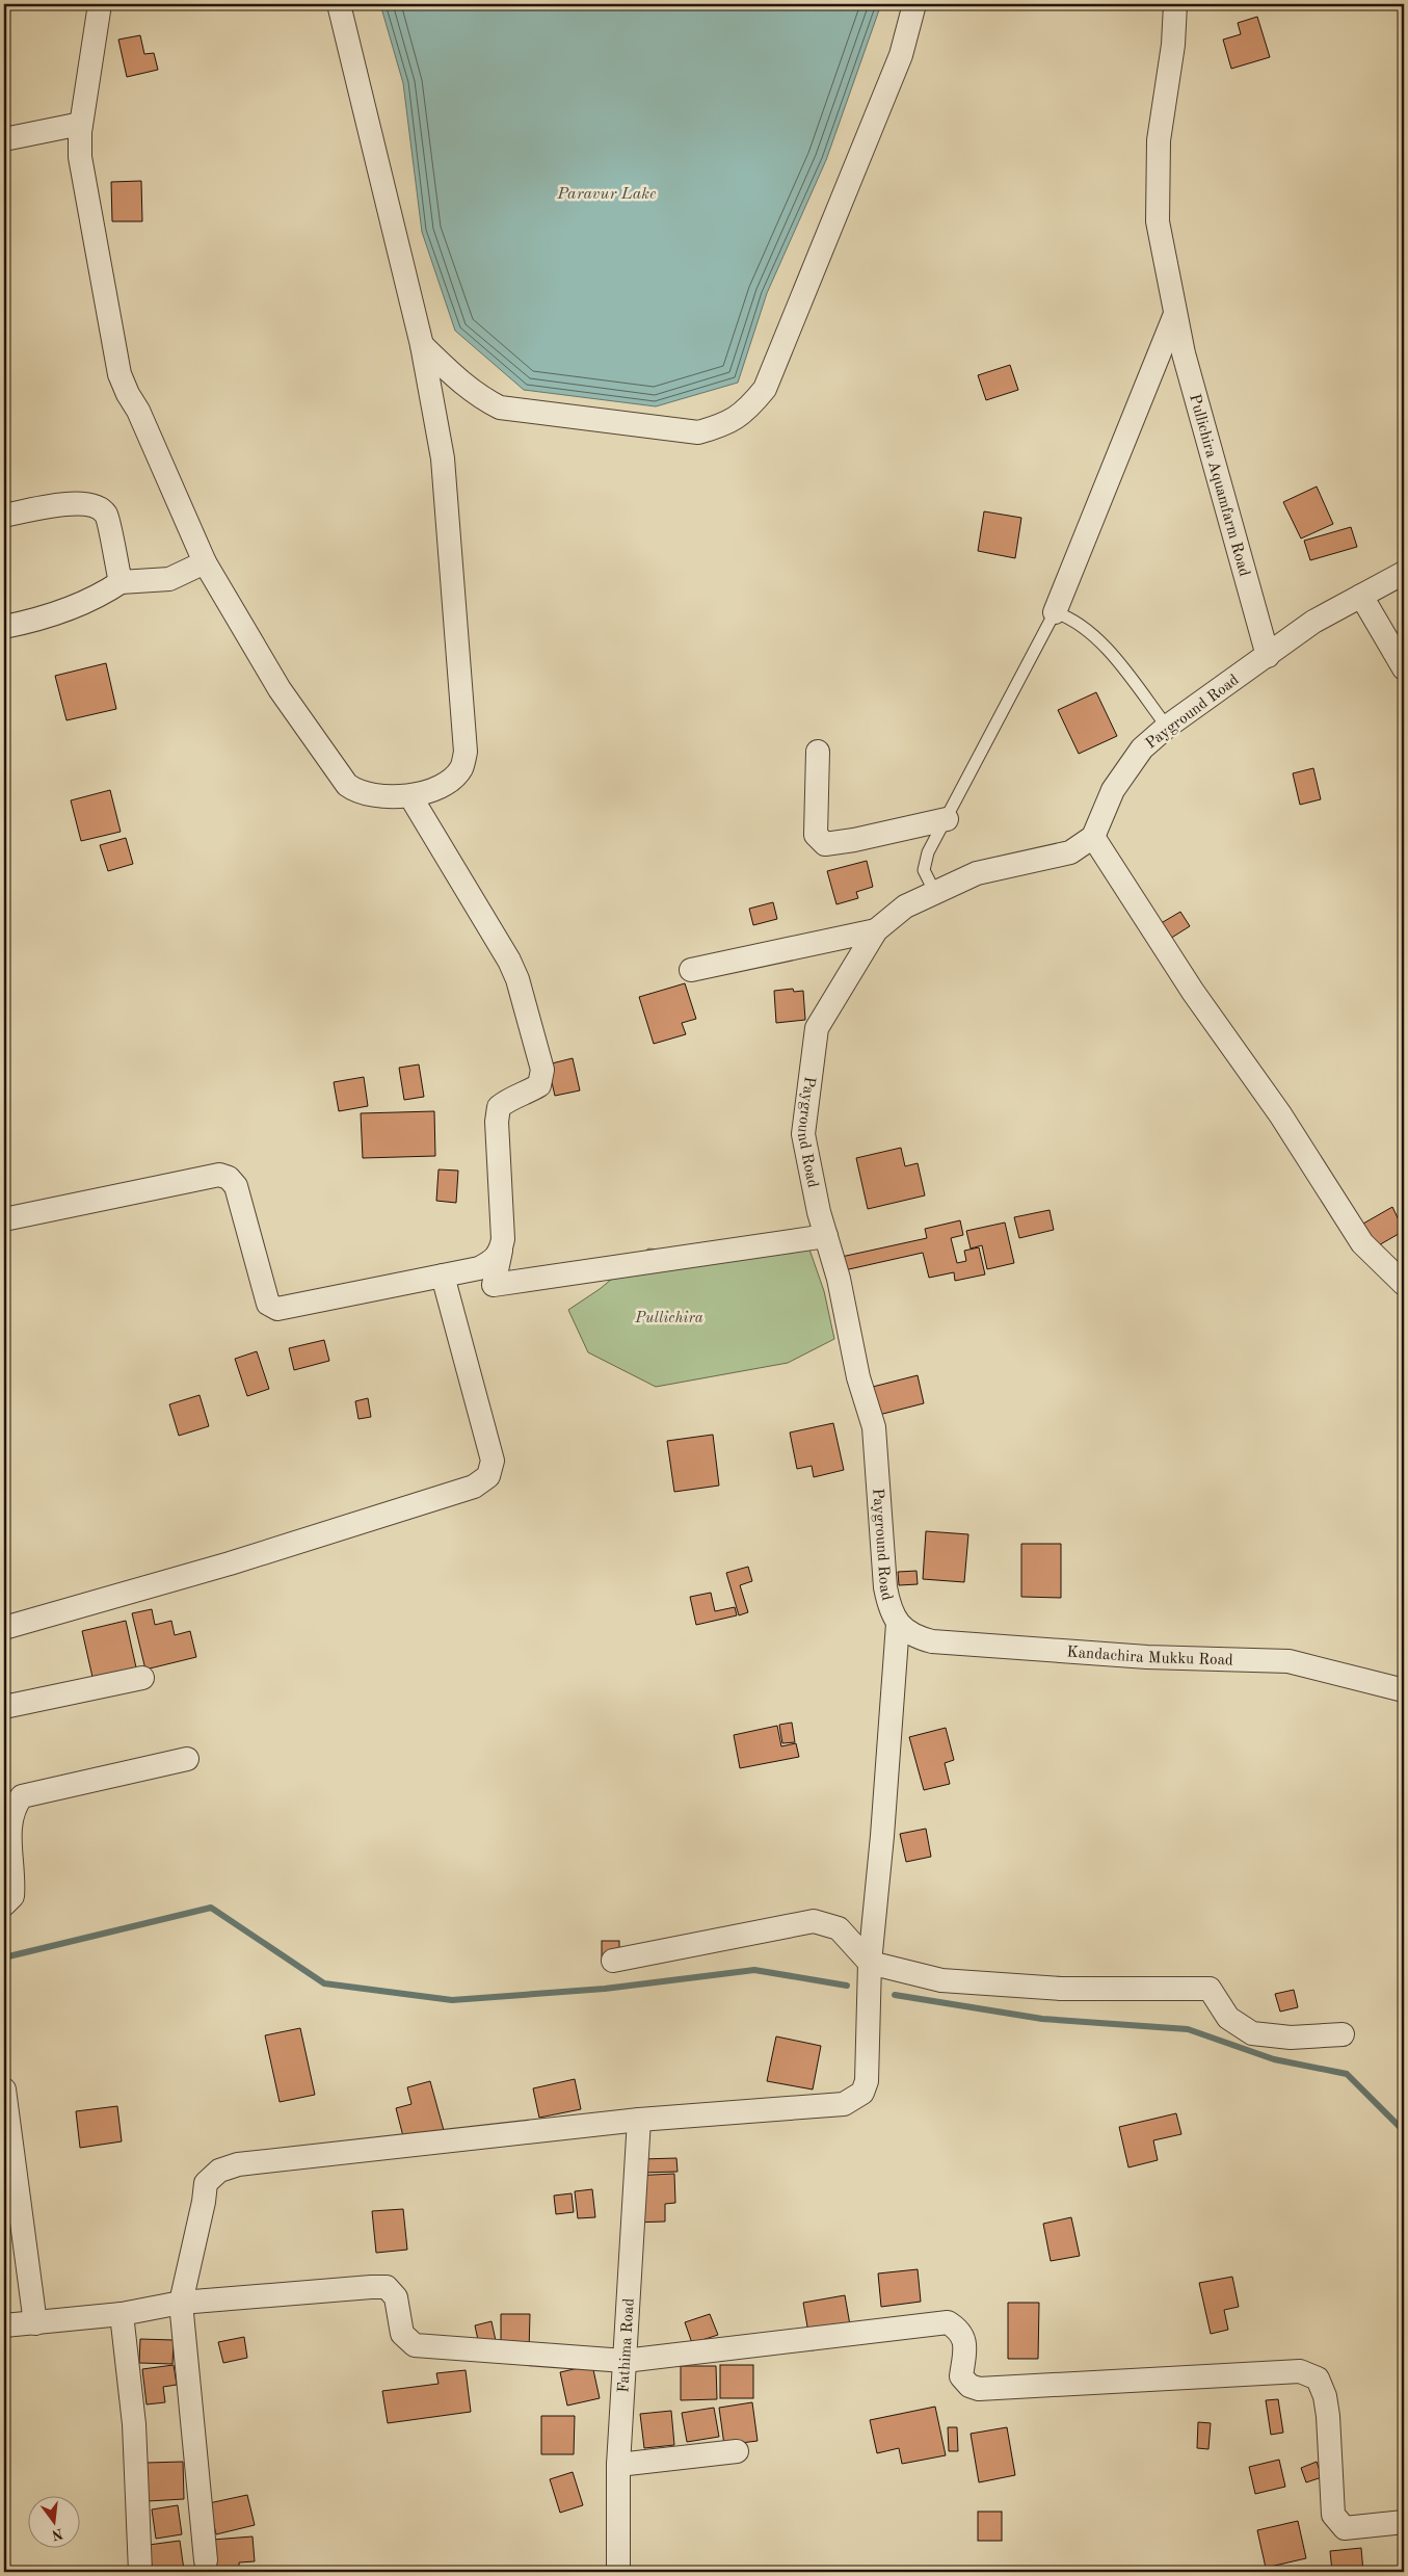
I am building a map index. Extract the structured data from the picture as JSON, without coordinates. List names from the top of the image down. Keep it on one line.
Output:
{"streets":{"street":["Pullichira Aquamfarm Road","Payground Road","Kandachira Mukku Road","Fathima Road"]},"crossings":[["Pullichira Aquamfarm Road","Payground Road"],["Payground Road","Kandachira Mukku Road"]],"water":["Paravur Lake"],"parks":["Pullichira"],"north":"bottom"}
